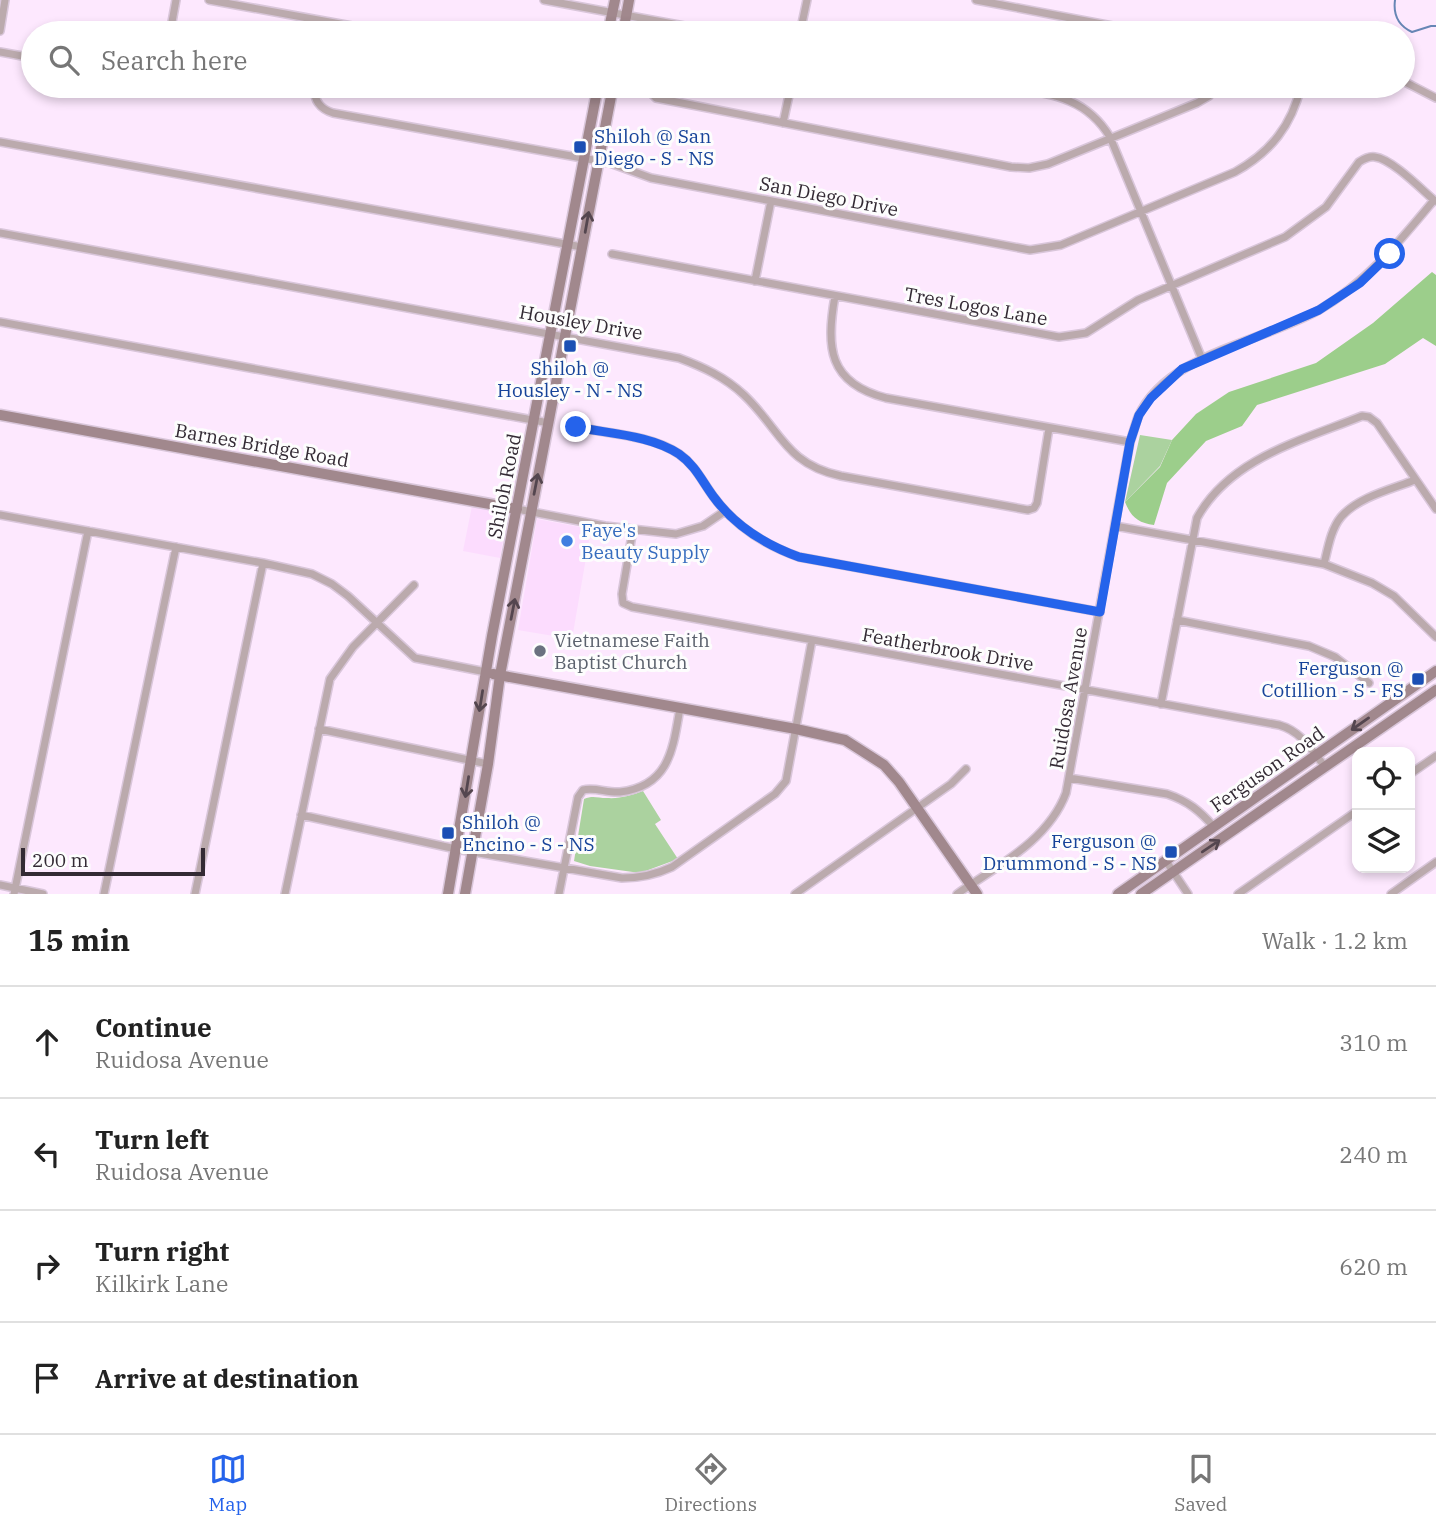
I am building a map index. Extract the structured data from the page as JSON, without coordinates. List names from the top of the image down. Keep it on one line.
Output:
{"streets":{"main road":["Barnes Bridge Road","Shiloh Road","Ferguson Road"],"street":["San Diego Drive","Tres Logos Lane","Housley Drive","Featherbrook Drive","Ruidosa Avenue"]},"crossings":[["San Diego Drive","Shiloh Road"],["Tres Logos Lane","Ruidosa Avenue"],["Housley Drive","Shiloh Road"],["Barnes Bridge Road","Shiloh Road"],["Featherbrook Drive","Ruidosa Avenue"],["Featherbrook Drive","Ferguson Road"]],"places":{"transit":["Shiloh @ San Diego - S - NS","Shiloh @ Housley - N - NS","Ferguson @ Cotillion - S - FS","Shiloh @ Encino - S - NS","Ferguson @ Drummond - S - NS"],"other":["Faye's Beauty Supply","Vietnamese Faith Baptist Church"]},"scale_bar":"200 m","page":{"search":"Search here","scale":"200 m","heading":["15 min","Walk · 1.2 km"],"list":[["Continue","Ruidosa Avenue","310 m"],["Turn left","Ruidosa Avenue","240 m"],["Turn right","Kilkirk Lane","620 m"],"Arrive at destination"],"nav":["Map","Directions","Saved"]}}
